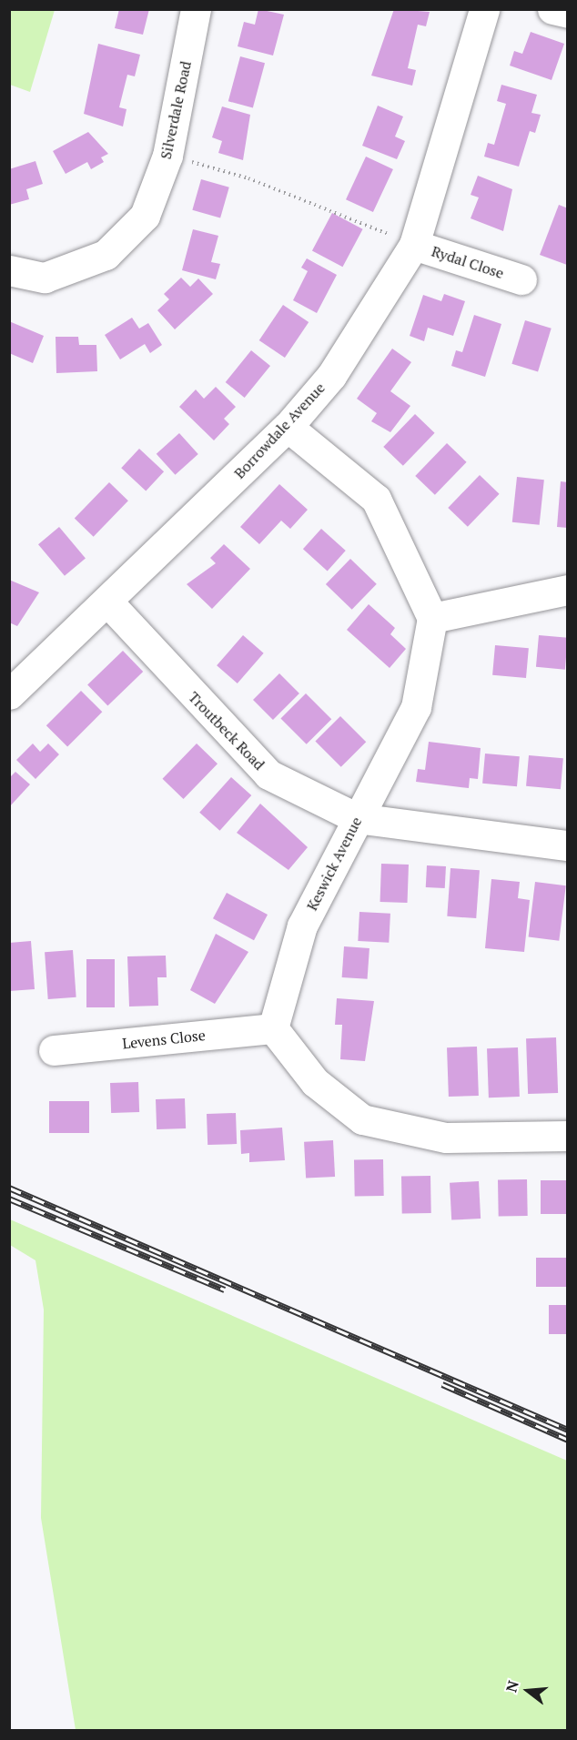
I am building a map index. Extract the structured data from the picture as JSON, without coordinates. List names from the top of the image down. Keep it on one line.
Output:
{"streets":{"street":["Silverdale Road","Rydal Close","Borrowdale Avenue","Troutbeck Road","Keswick Avenue","Levens Close"]},"crossings":[["Rydal Close","Borrowdale Avenue"],["Borrowdale Avenue","Troutbeck Road"],["Troutbeck Road","Keswick Avenue"],["Keswick Avenue","Levens Close"]],"north":"left"}
